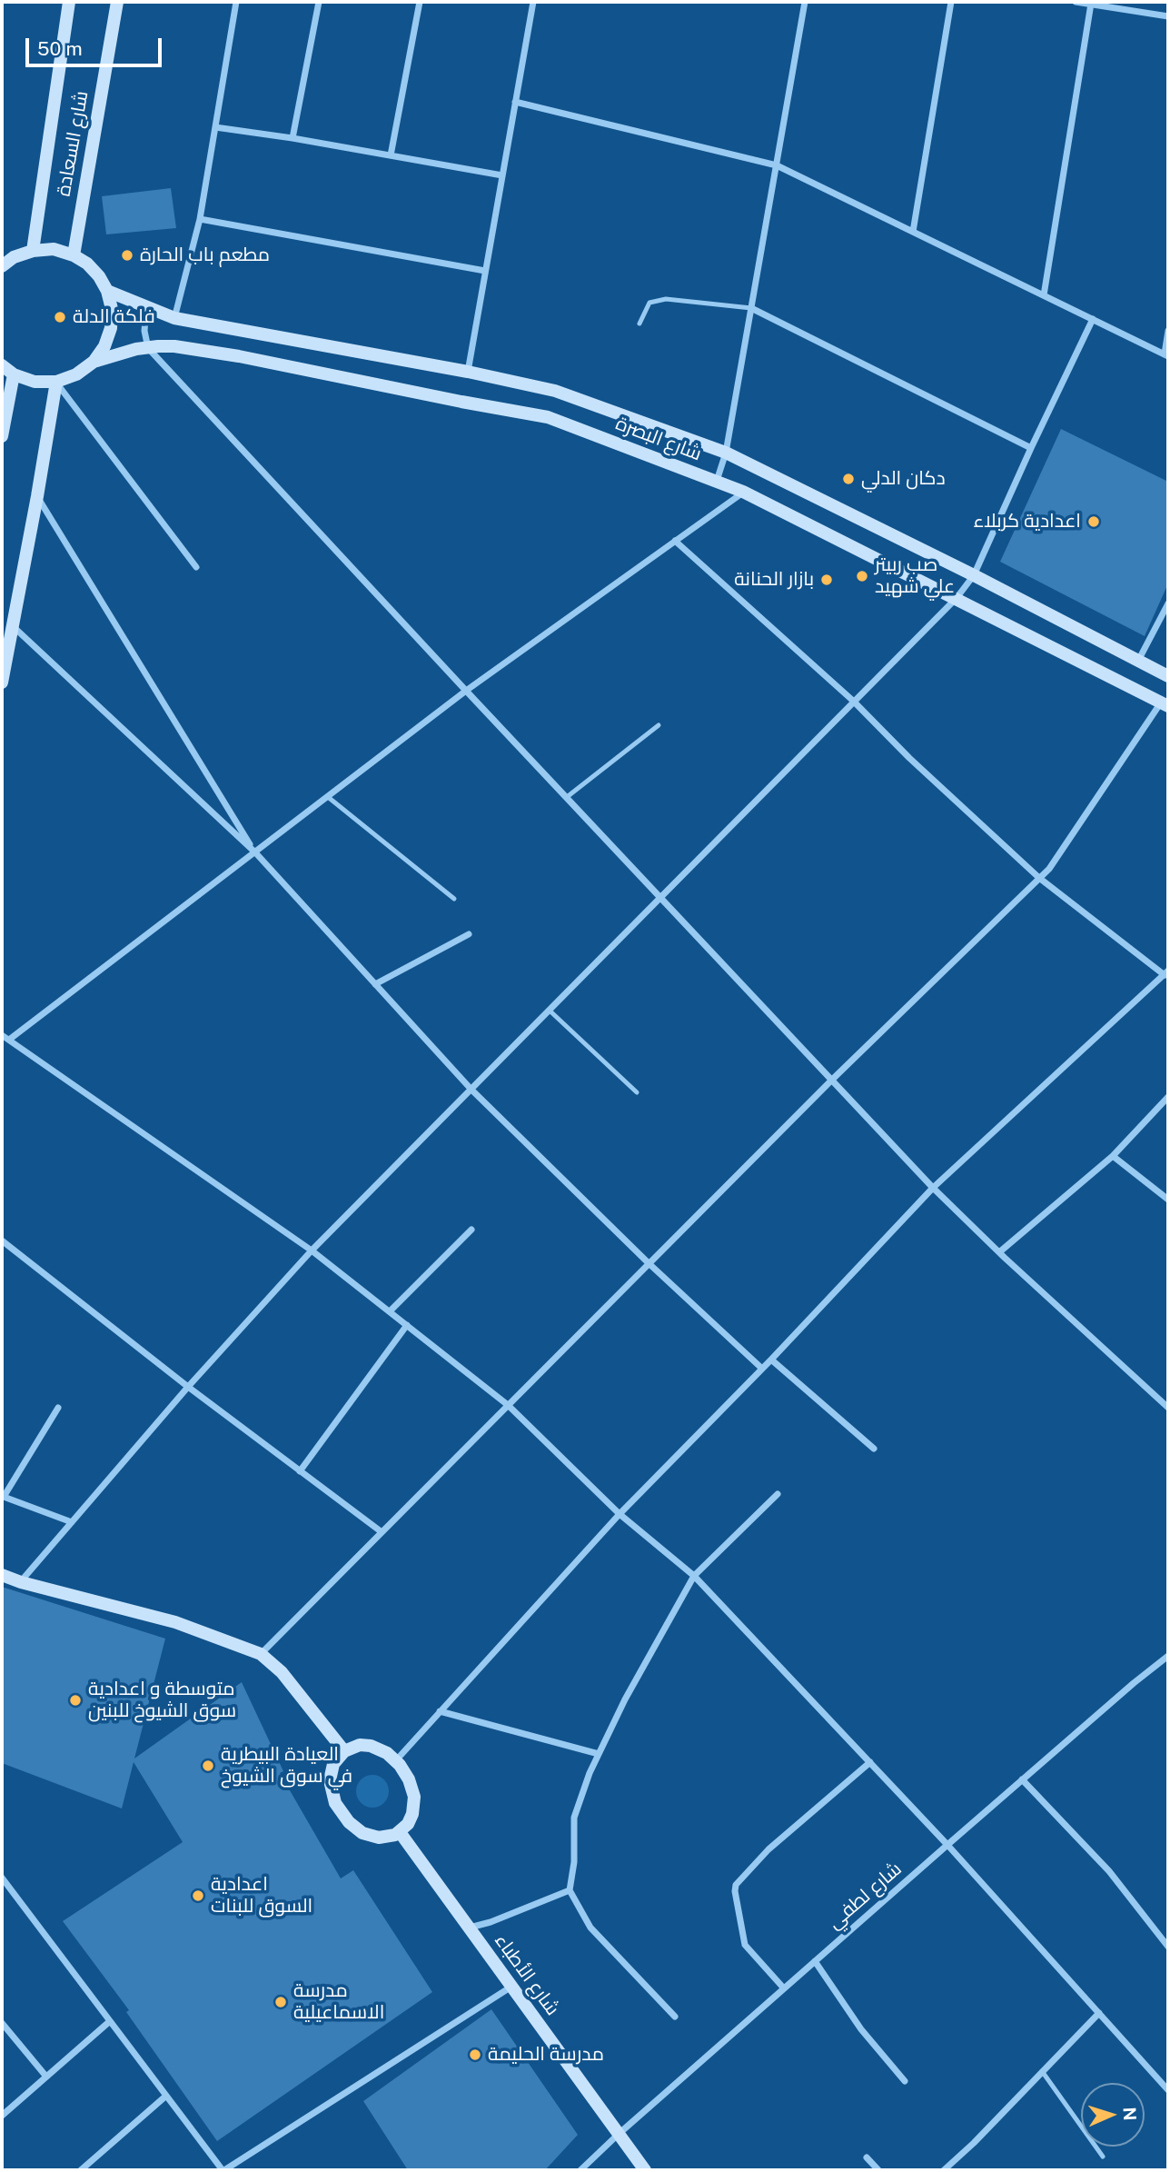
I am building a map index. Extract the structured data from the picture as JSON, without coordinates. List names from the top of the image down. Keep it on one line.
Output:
{"streets":{"main road":["شارع السعادة","شارع البصرة","شارع الأطباء"],"street":["شارع لطفي"]},"crossings":[["شارع لطفي","شارع الأطباء"]],"places":["مطعم باب الحارة","فلكة الدلة","دكان الدلي","اعدادية كربلاء","صب ربيتر علي شهيد","بازار الحنانة","متوسطة و اعدادية سوق الشيوخ للبنين","العيادة البيطرية في سوق الشيوخ","اعدادية السوق للبنات","مدرسة الاسماعيلية","مدرسة الحليمة"],"scale_bar":"50 m","north":"right"}
